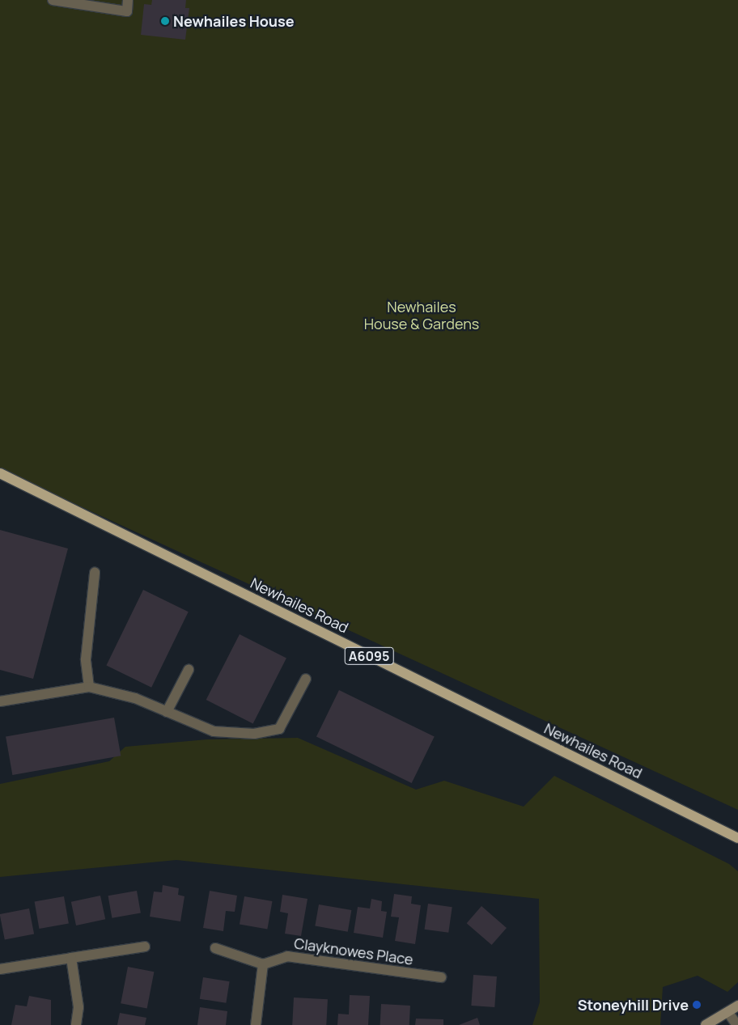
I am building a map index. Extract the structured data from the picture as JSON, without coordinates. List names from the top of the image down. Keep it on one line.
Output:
{"streets":{"main road":["Newhailes Road","A6095"],"street":["Clayknowes Place"]},"parks":["Newhailes House & Gardens"],"places":["Newhailes House","Stoneyhill Drive"]}
